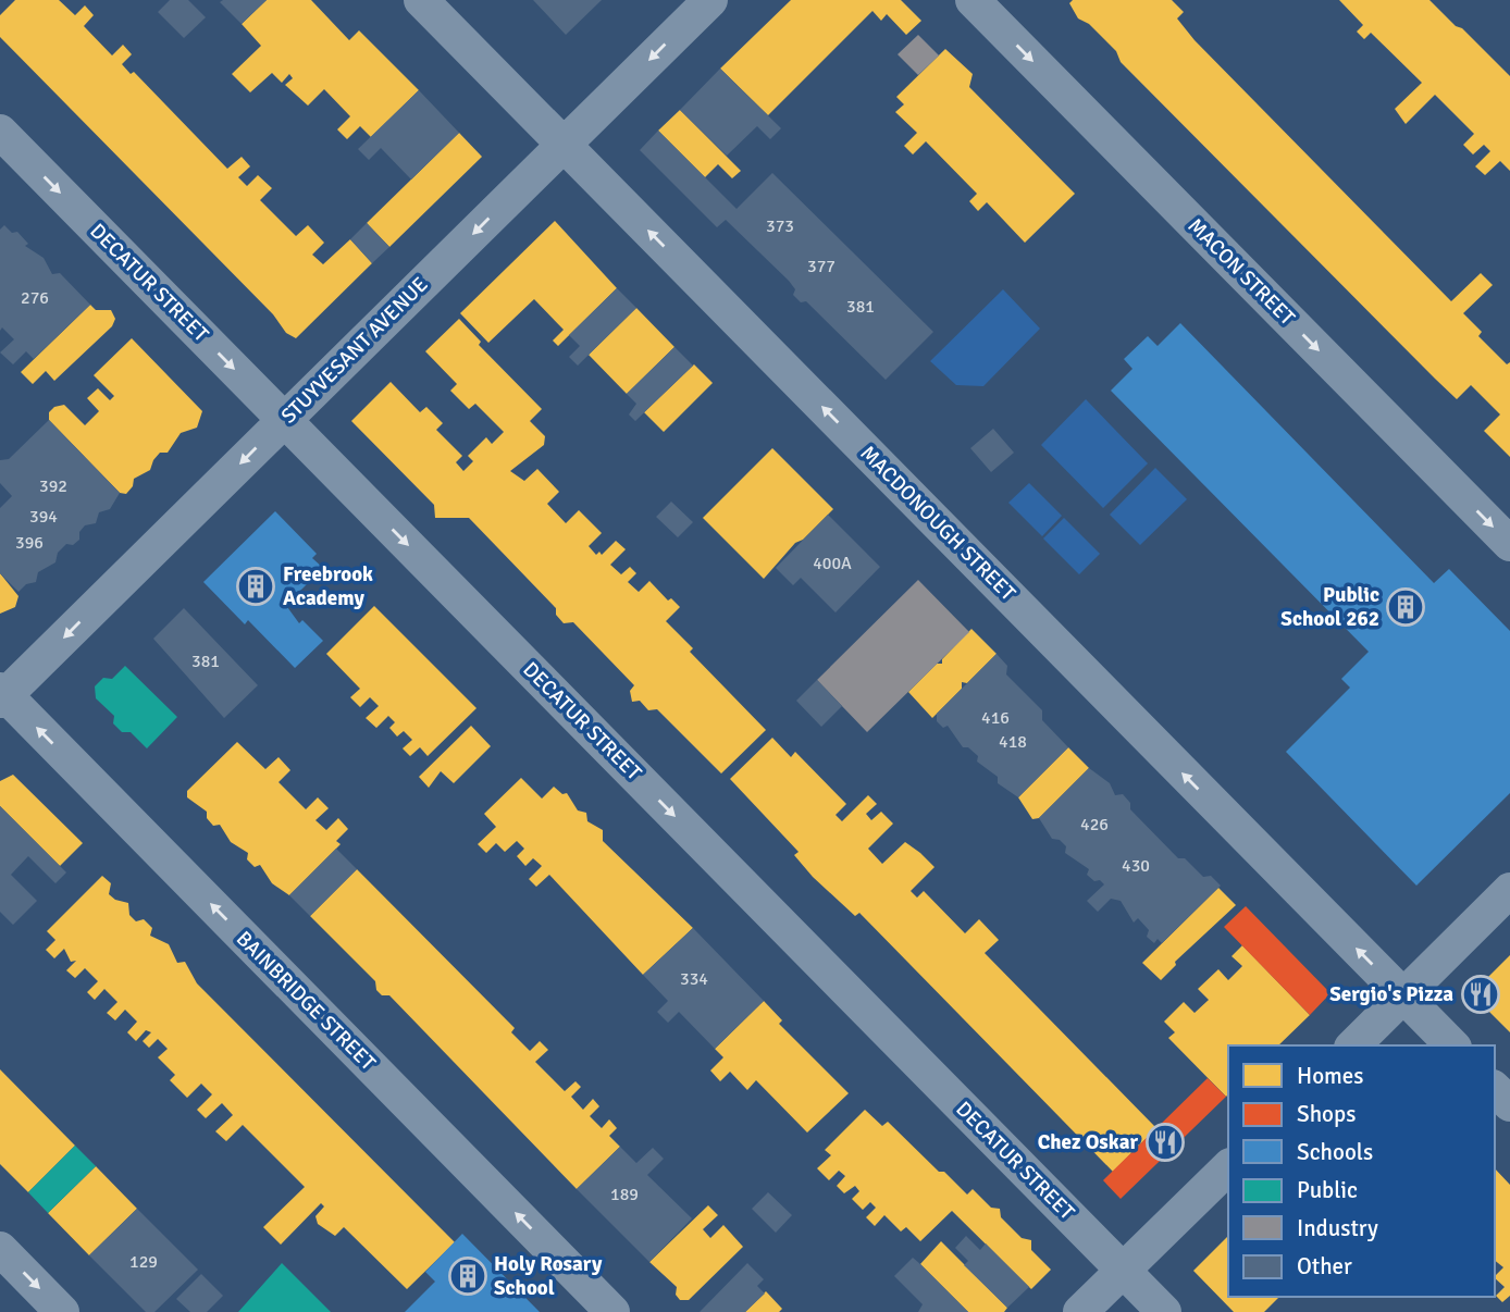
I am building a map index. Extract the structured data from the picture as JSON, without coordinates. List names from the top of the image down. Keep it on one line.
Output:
{"streets":{"street":["MACON STREET","DECATUR STREET","STUYVESANT AVENUE","MACDONOUGH STREET","BAINBRIDGE STREET"]},"crossings":[["DECATUR STREET","STUYVESANT AVENUE"],["STUYVESANT AVENUE","MACDONOUGH STREET"],["STUYVESANT AVENUE","BAINBRIDGE STREET"]],"one_way":["MACON STREET","DECATUR STREET","STUYVESANT AVENUE","MACDONOUGH STREET","BAINBRIDGE STREET"],"places":{"building":["Freebrook Academy","Public School 262","Holy Rosary School"],"restaurant":["Sergio's Pizza","Chez Oskar"]},"house_numbers":["373","377","276","381","392","394","396","400A","381","416","418","426","430","334","189","129"],"legend":["Homes","Shops","Schools","Public","Industry","Other"]}
